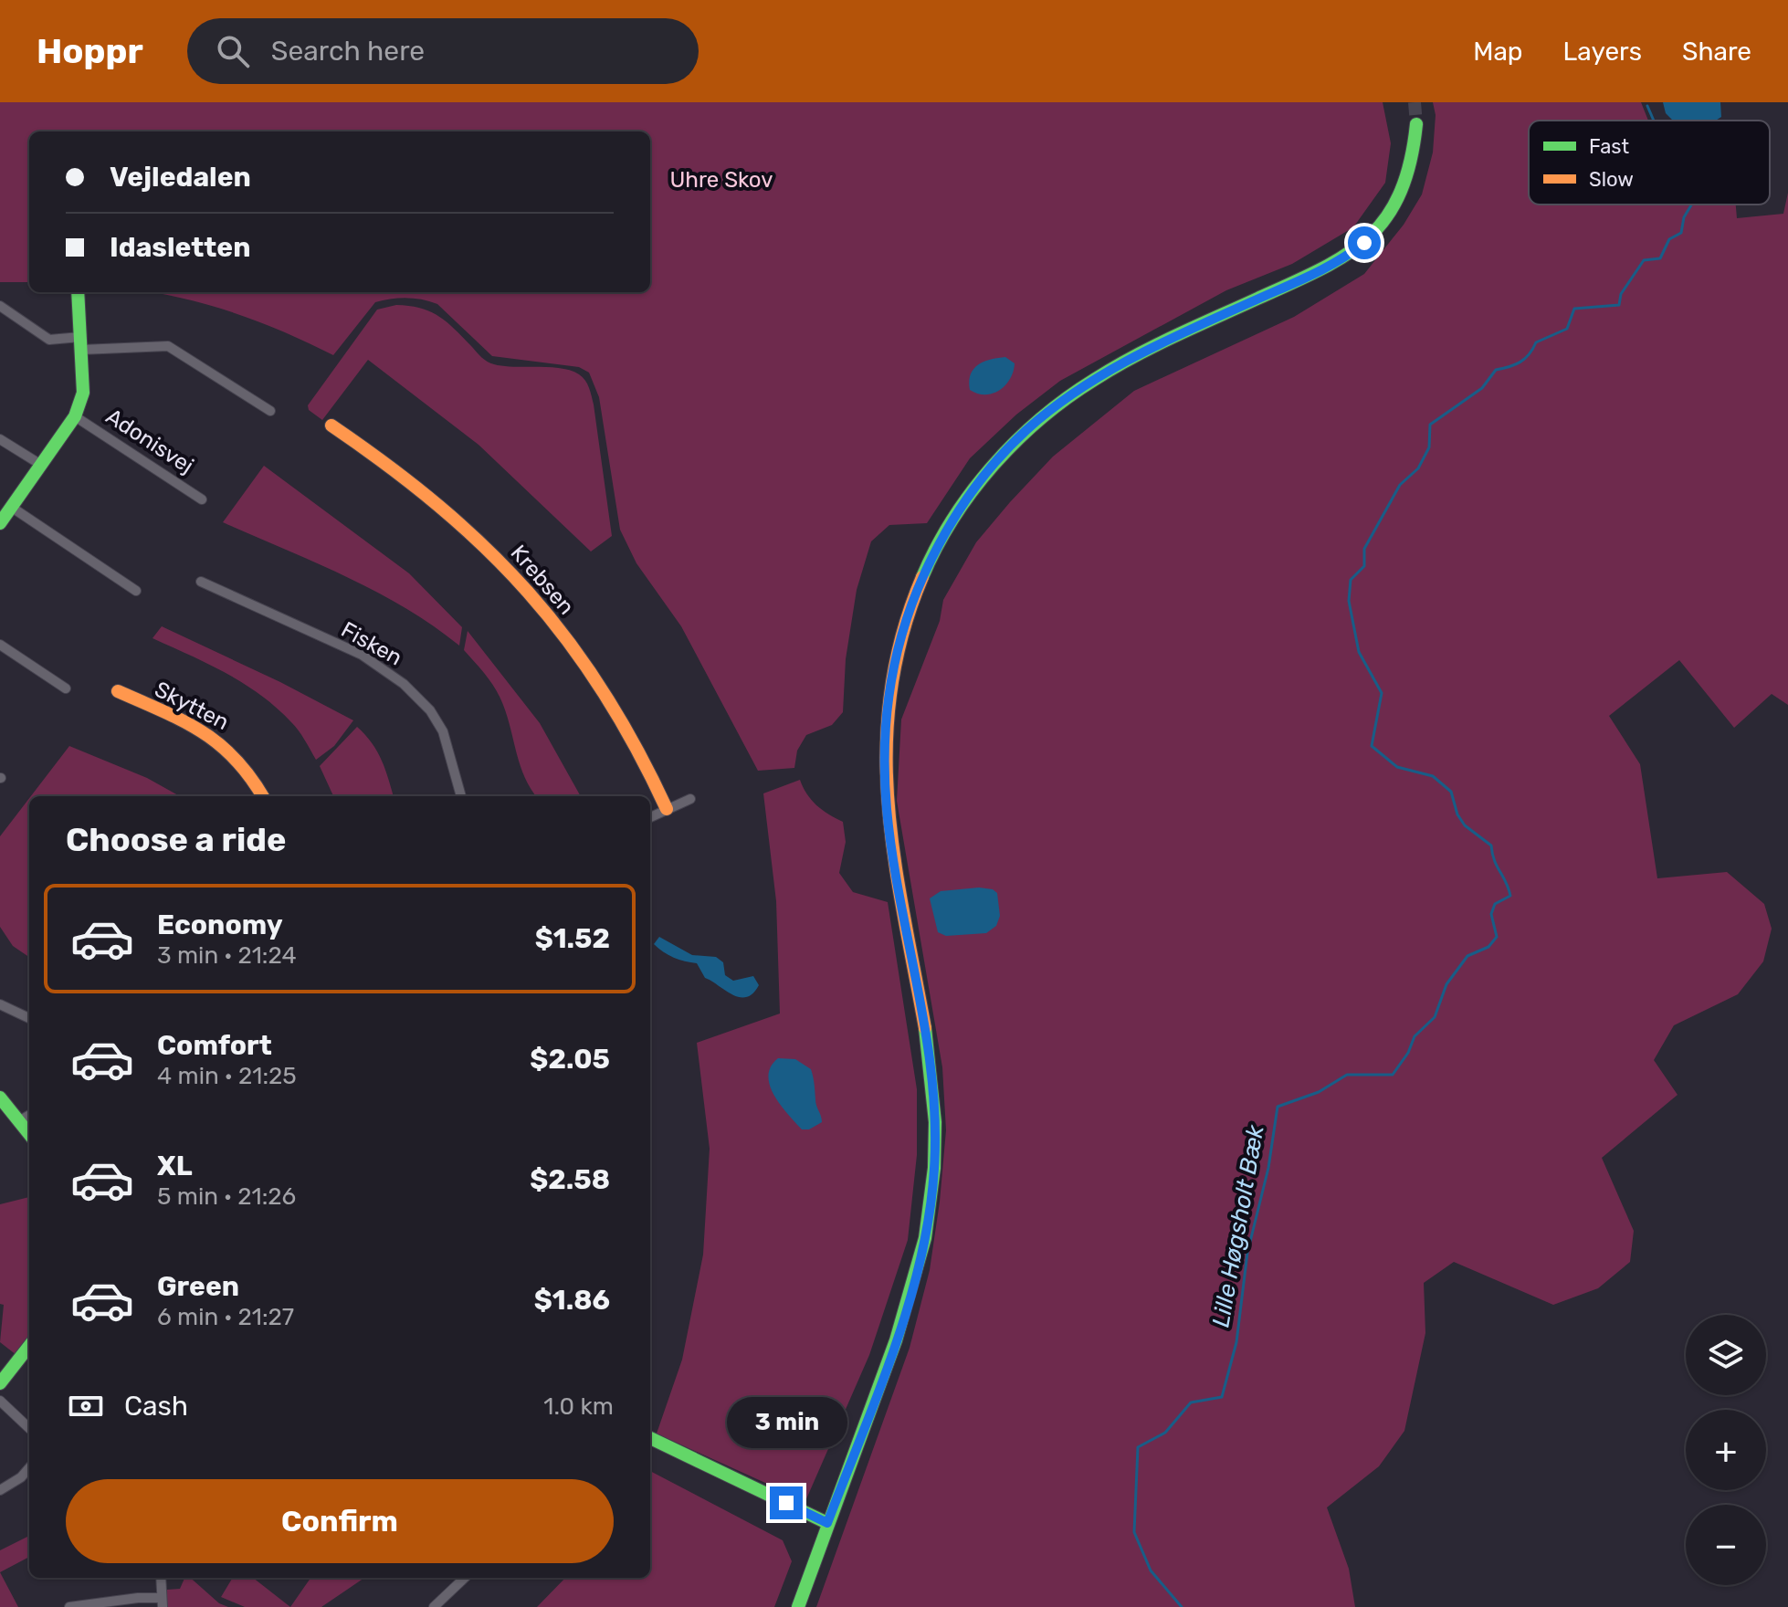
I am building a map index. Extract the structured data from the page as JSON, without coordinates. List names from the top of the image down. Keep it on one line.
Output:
{"streets":{"street":["Adonisvej","Krebsen","Fisken","Skytten"]},"water":["Lille Høgsholt Bæk"],"parks":["Uhre Skov"],"legend":["Fast","Slow"],"page":{"header":"Hoppr","search":"Search here","nav":["Map","Layers","Share"],"banner":["Vejledalen","Idasletten"],"heading":"Choose a ride","list":[{"name":"Economy","note":"3 min · 21:24","value":"$1.52"},{"name":"Comfort","note":"4 min · 21:25","value":"$2.05"},{"name":"XL","note":"5 min · 21:26","value":"$2.58"},{"name":"Green","note":"6 min · 21:27","value":"$1.86"}],"map_buttons":["+","−"],"pay":["Cash","1.0 km"],"bubble":"3 min","buttons":"Confirm"}}
